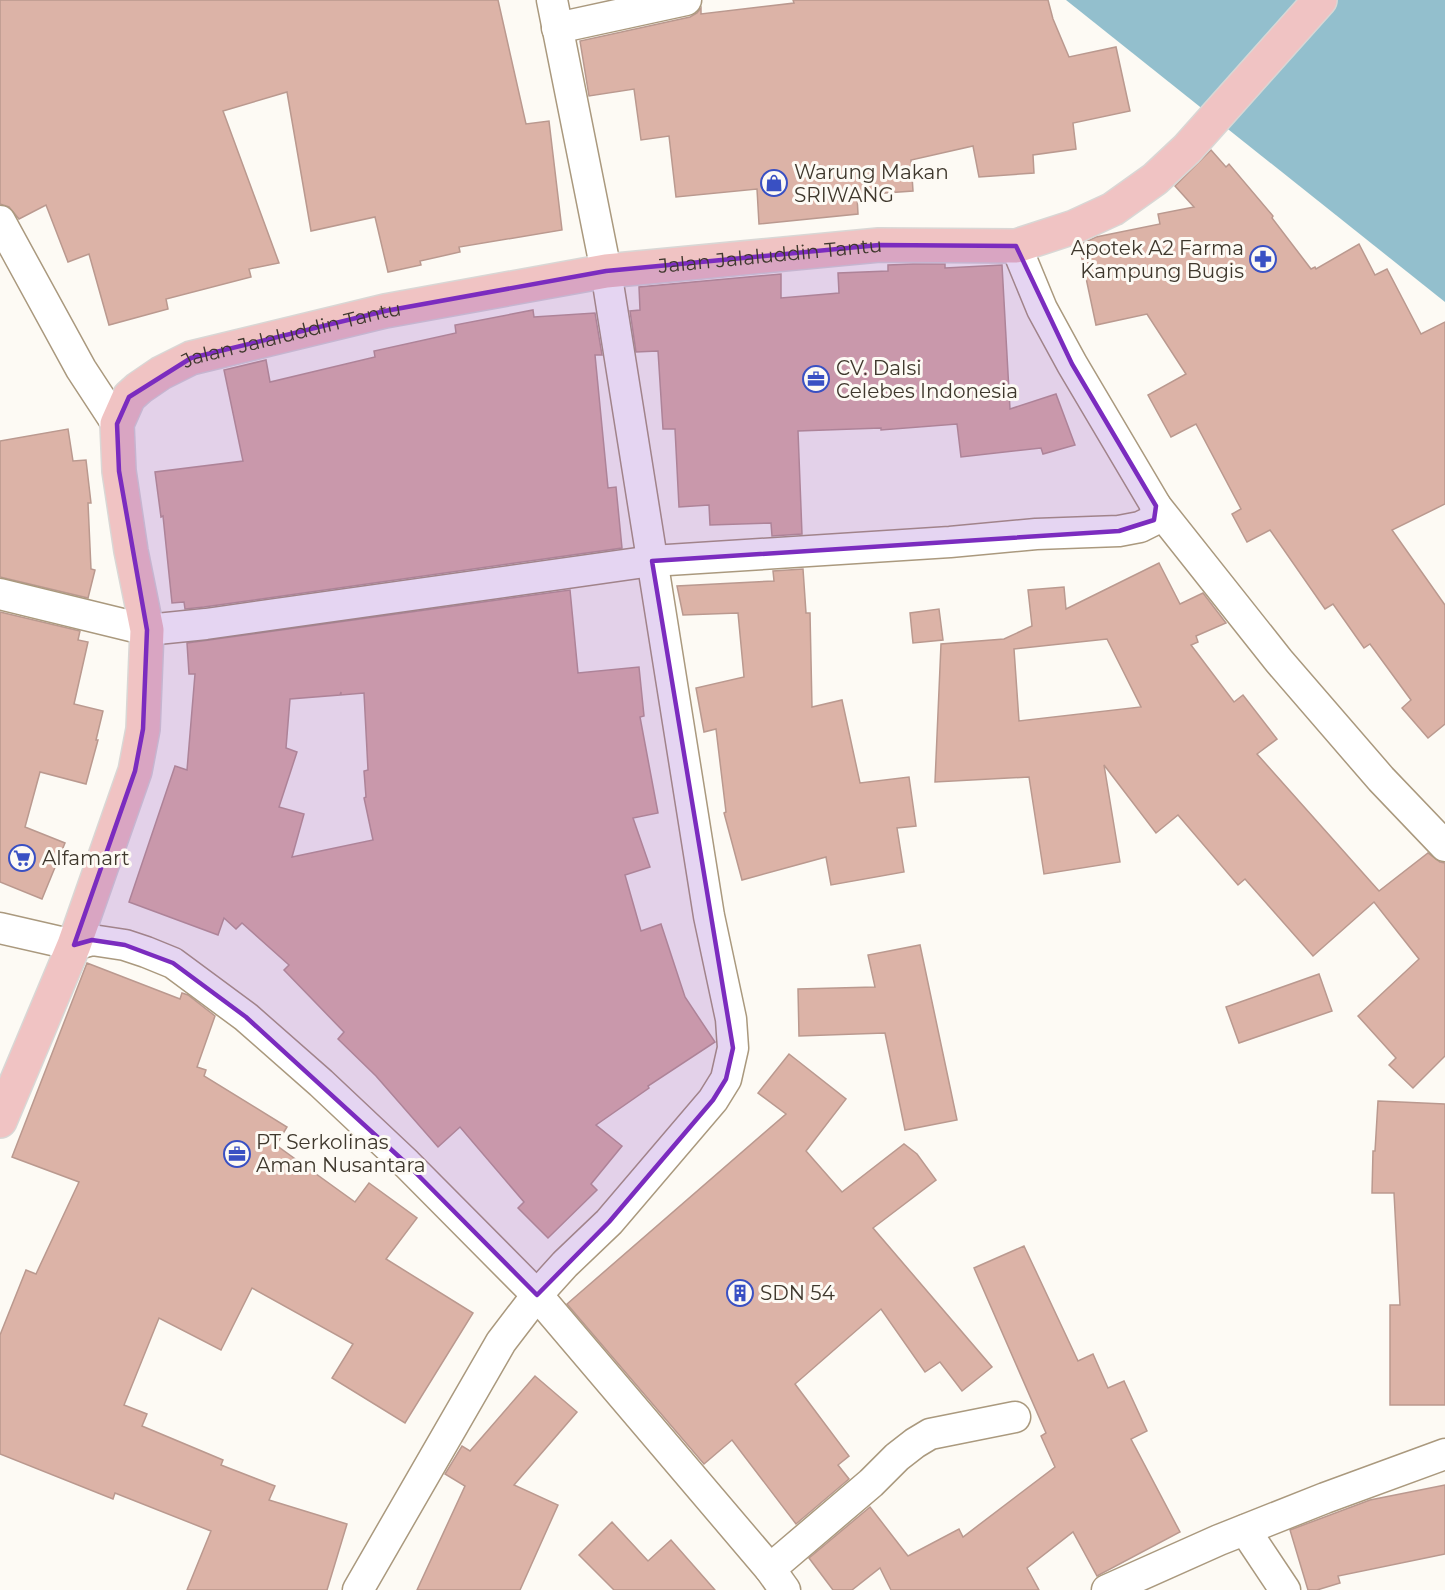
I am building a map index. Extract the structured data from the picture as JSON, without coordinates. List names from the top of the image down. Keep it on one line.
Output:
{"streets":{"highway":["Jalan Jalaluddin Tantu"]},"places":{"shop":["Warung Makan SRIWANG"],"pharmacy":["Apotek A2 Farma Kampung Bugis"],"office":["CV. Dalsi Celebes Indonesia","PT Serkolinas Aman Nusantara"],"supermarket":["Alfamart"],"building":["SDN 54"]}}
